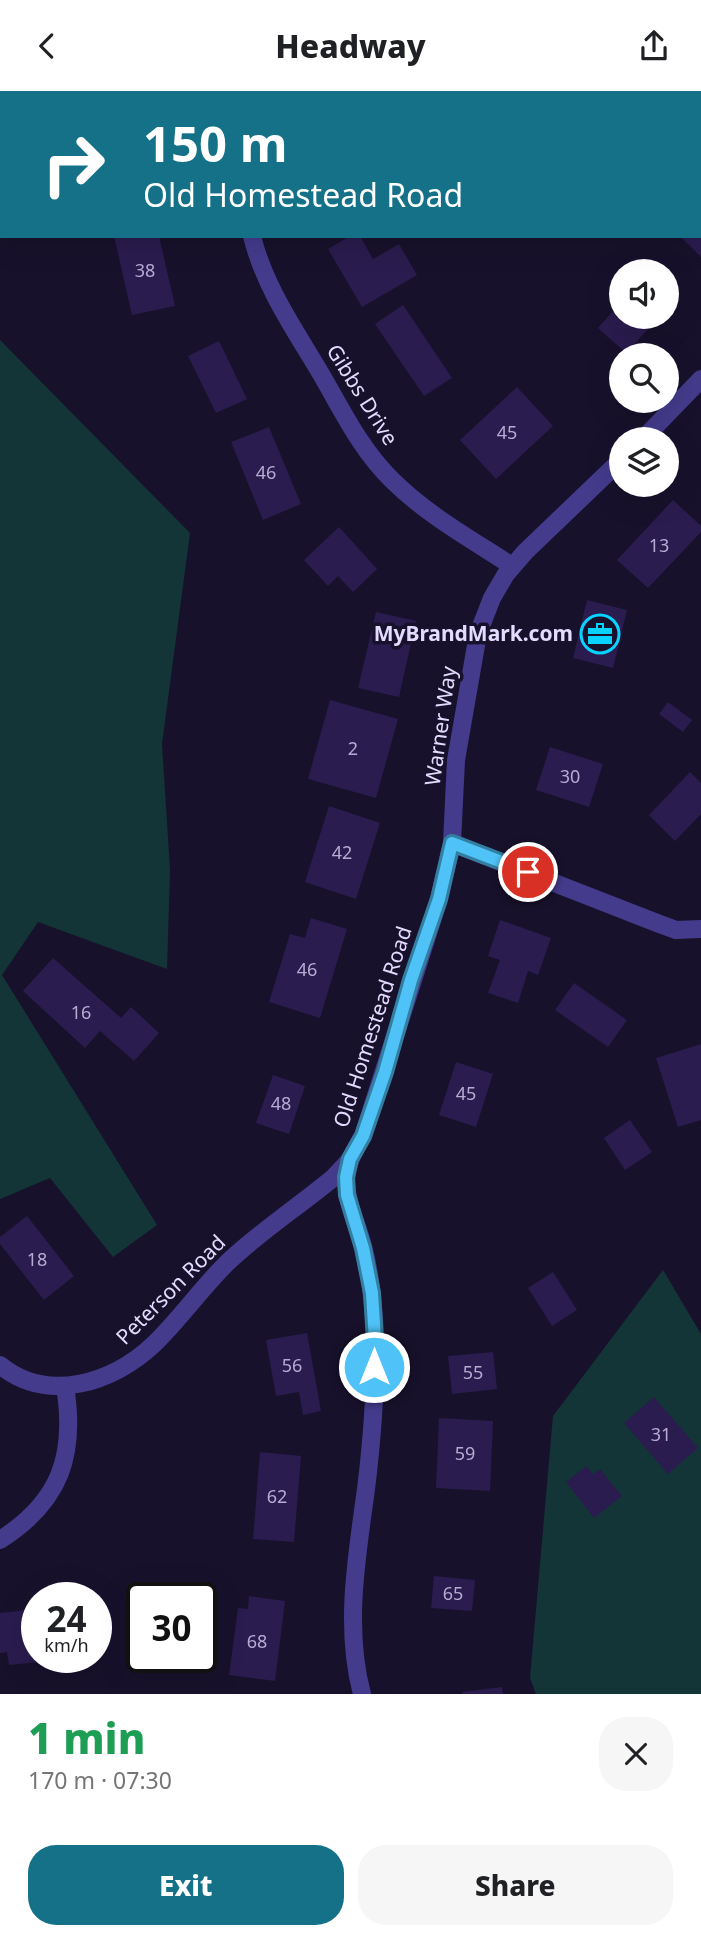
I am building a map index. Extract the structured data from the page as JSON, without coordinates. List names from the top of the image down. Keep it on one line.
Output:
{"streets":{"street":["Gibbs Drive","Warner Way","Old Homestead Road","Peterson Road"]},"crossings":[["Gibbs Drive","Warner Way"],["Warner Way","Old Homestead Road"],["Old Homestead Road","Peterson Road"]],"places":{"office":["MyBrandMark.com"]},"house_numbers":["38","45","46","13","2","30","42","46","16","45","48","18","56","55","31","59","62","65","68"],"page":{"header":"Headway","turn":["150 m","Old Homestead Road"],"speed":"24 km/h","limit":"30","heading":["1 min","170 m · 07:30"],"buttons":["Exit","Share"]}}
